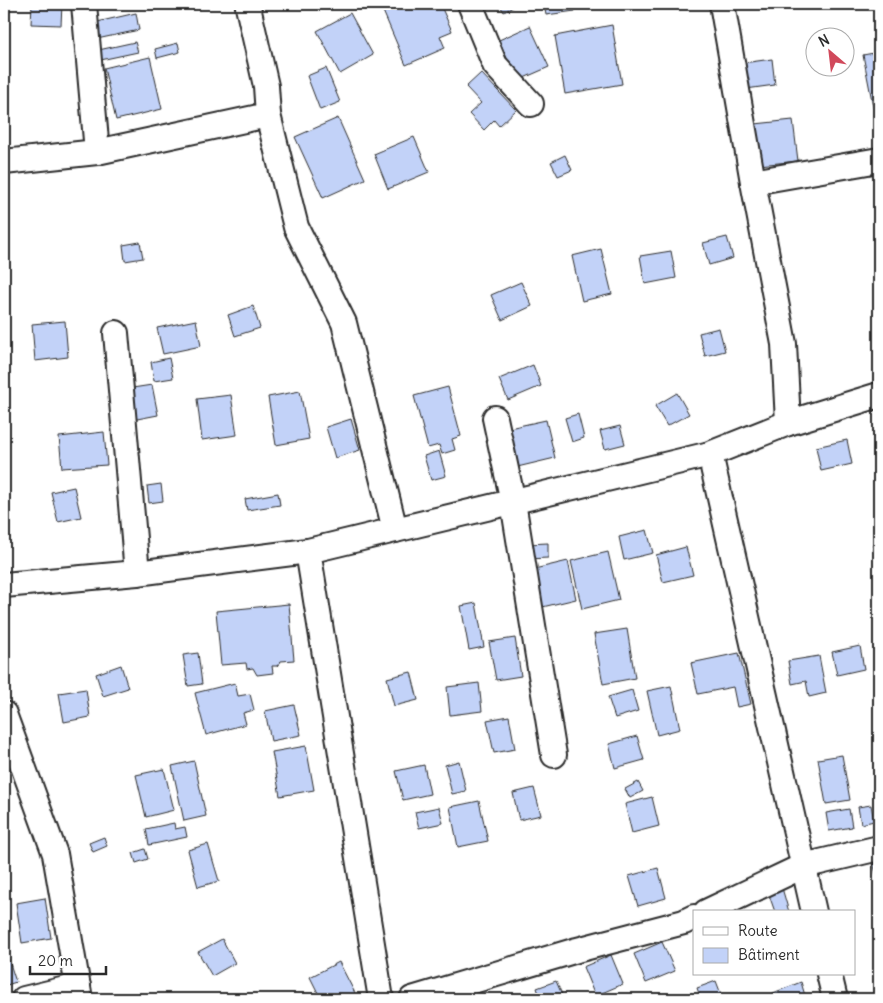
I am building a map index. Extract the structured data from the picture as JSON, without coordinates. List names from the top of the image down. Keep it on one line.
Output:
{"legend":["Route","Bâtiment"],"scale_bar":"20 m","north":"top left"}
